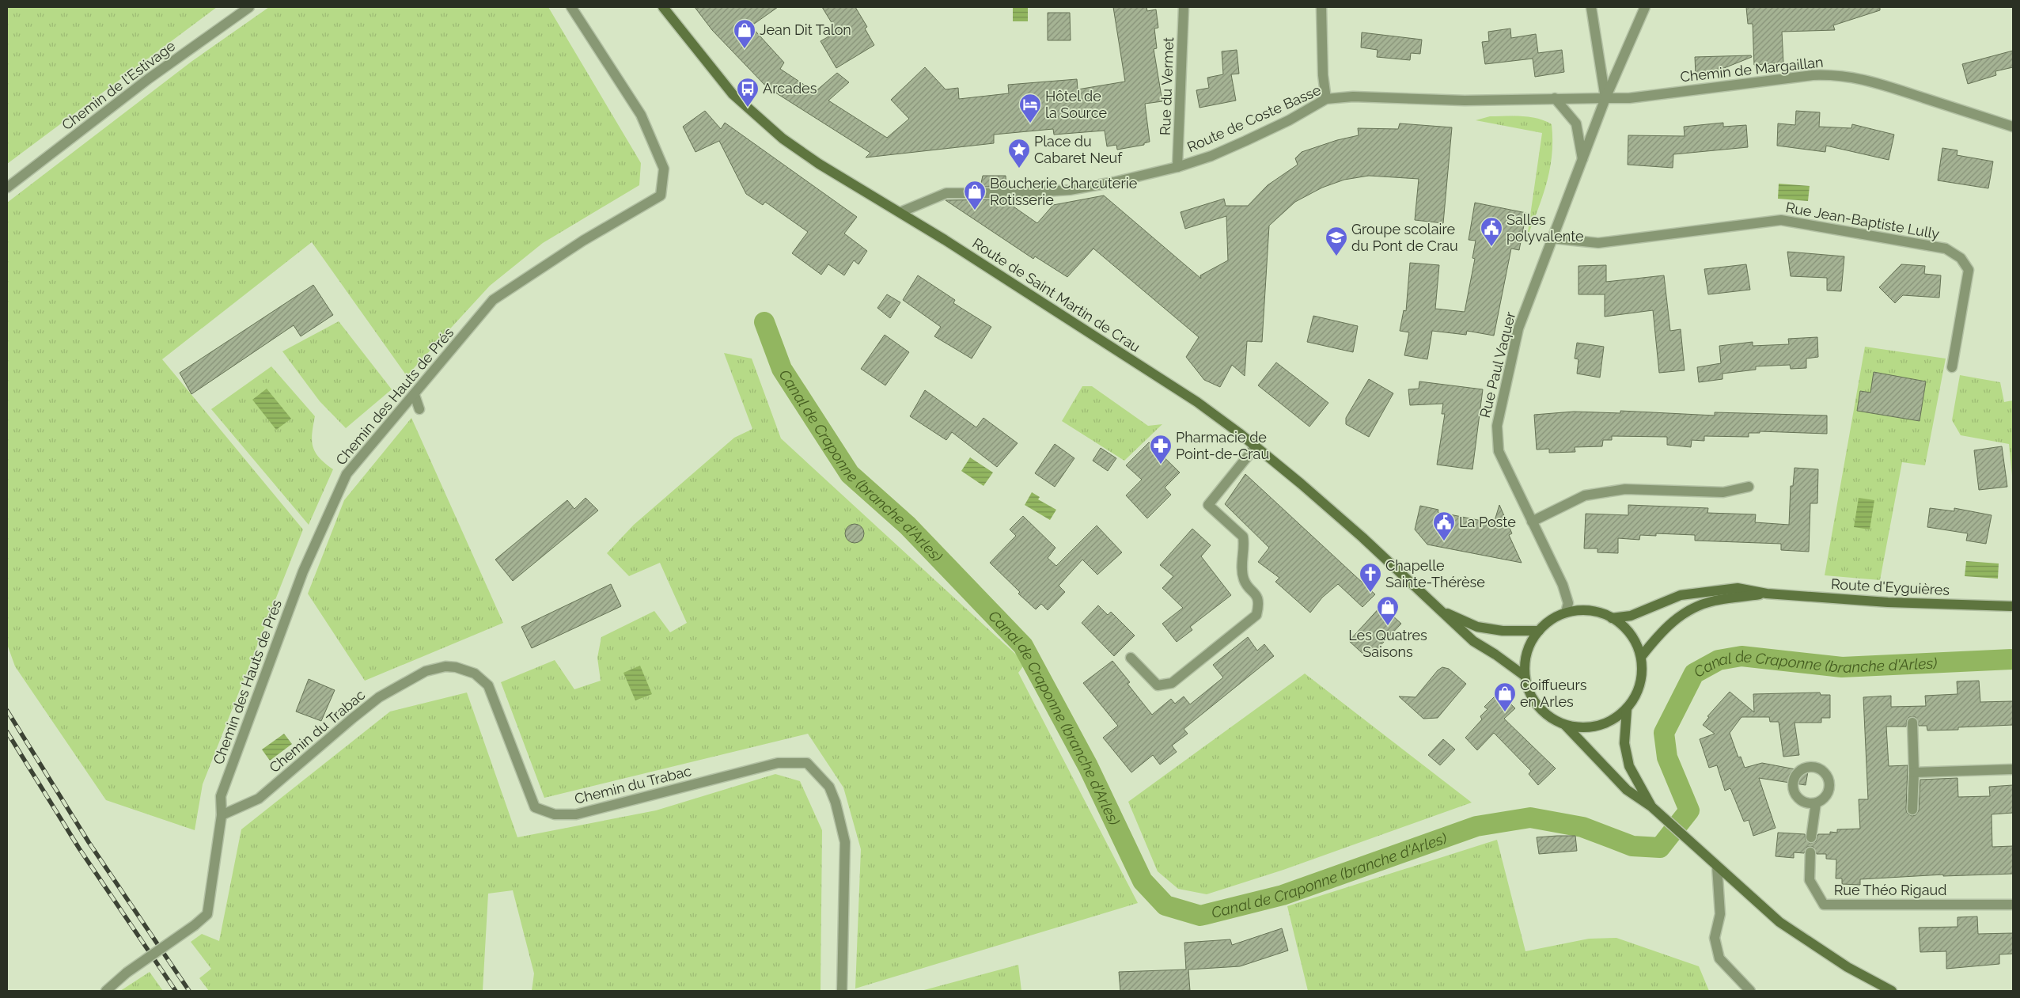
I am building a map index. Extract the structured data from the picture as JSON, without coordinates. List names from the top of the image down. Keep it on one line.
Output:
{"streets":{"main road":["Route de Saint Martin de Crau","Route d'Eyguières"],"street":["Chemin de Margaillan","Chemin de l'Estivage","Rue du Vermet","Route de Coste Basse","Rue Jean-Baptiste Lully","Rue Paul Vaquer","Chemin des Hauts de Prés","Chemin du Trabac","Rue Théo Rigaud"]},"crossings":[["Chemin de Margaillan","Route de Coste Basse"],["Chemin de Margaillan","Rue Paul Vaquer"],["Rue du Vermet","Route de Coste Basse"],["Route de Coste Basse","Route de Saint Martin de Crau"],["Route de Coste Basse","Rue Paul Vaquer"],["Rue Jean-Baptiste Lully","Rue Paul Vaquer"],["Route de Saint Martin de Crau","Rue Paul Vaquer"],["Route de Saint Martin de Crau","Route d'Eyguières"],["Rue Paul Vaquer","Route d'Eyguières"],["Chemin des Hauts de Prés","Chemin du Trabac"]],"water":["Canal de Craponne (branche d'Arles)"],"places":{"shop":["Jean Dit Talon","Boucherie Charcuterie Rotisserie","Les Quatres Saisons","Coiffueurs en Arles"],"bus stop":["Arcades"],"hotel":["Hôtel de la Source"],"place":["Place du Cabaret Neuf"],"public building":["Salles polyvalente","La Poste"],"school or university":["Groupe scolaire du Pont de Crau"],"pharmacy":["Pharmacie de Point-de-Crau"],"church":["Chapelle Sainte-Thérèse"]}}
